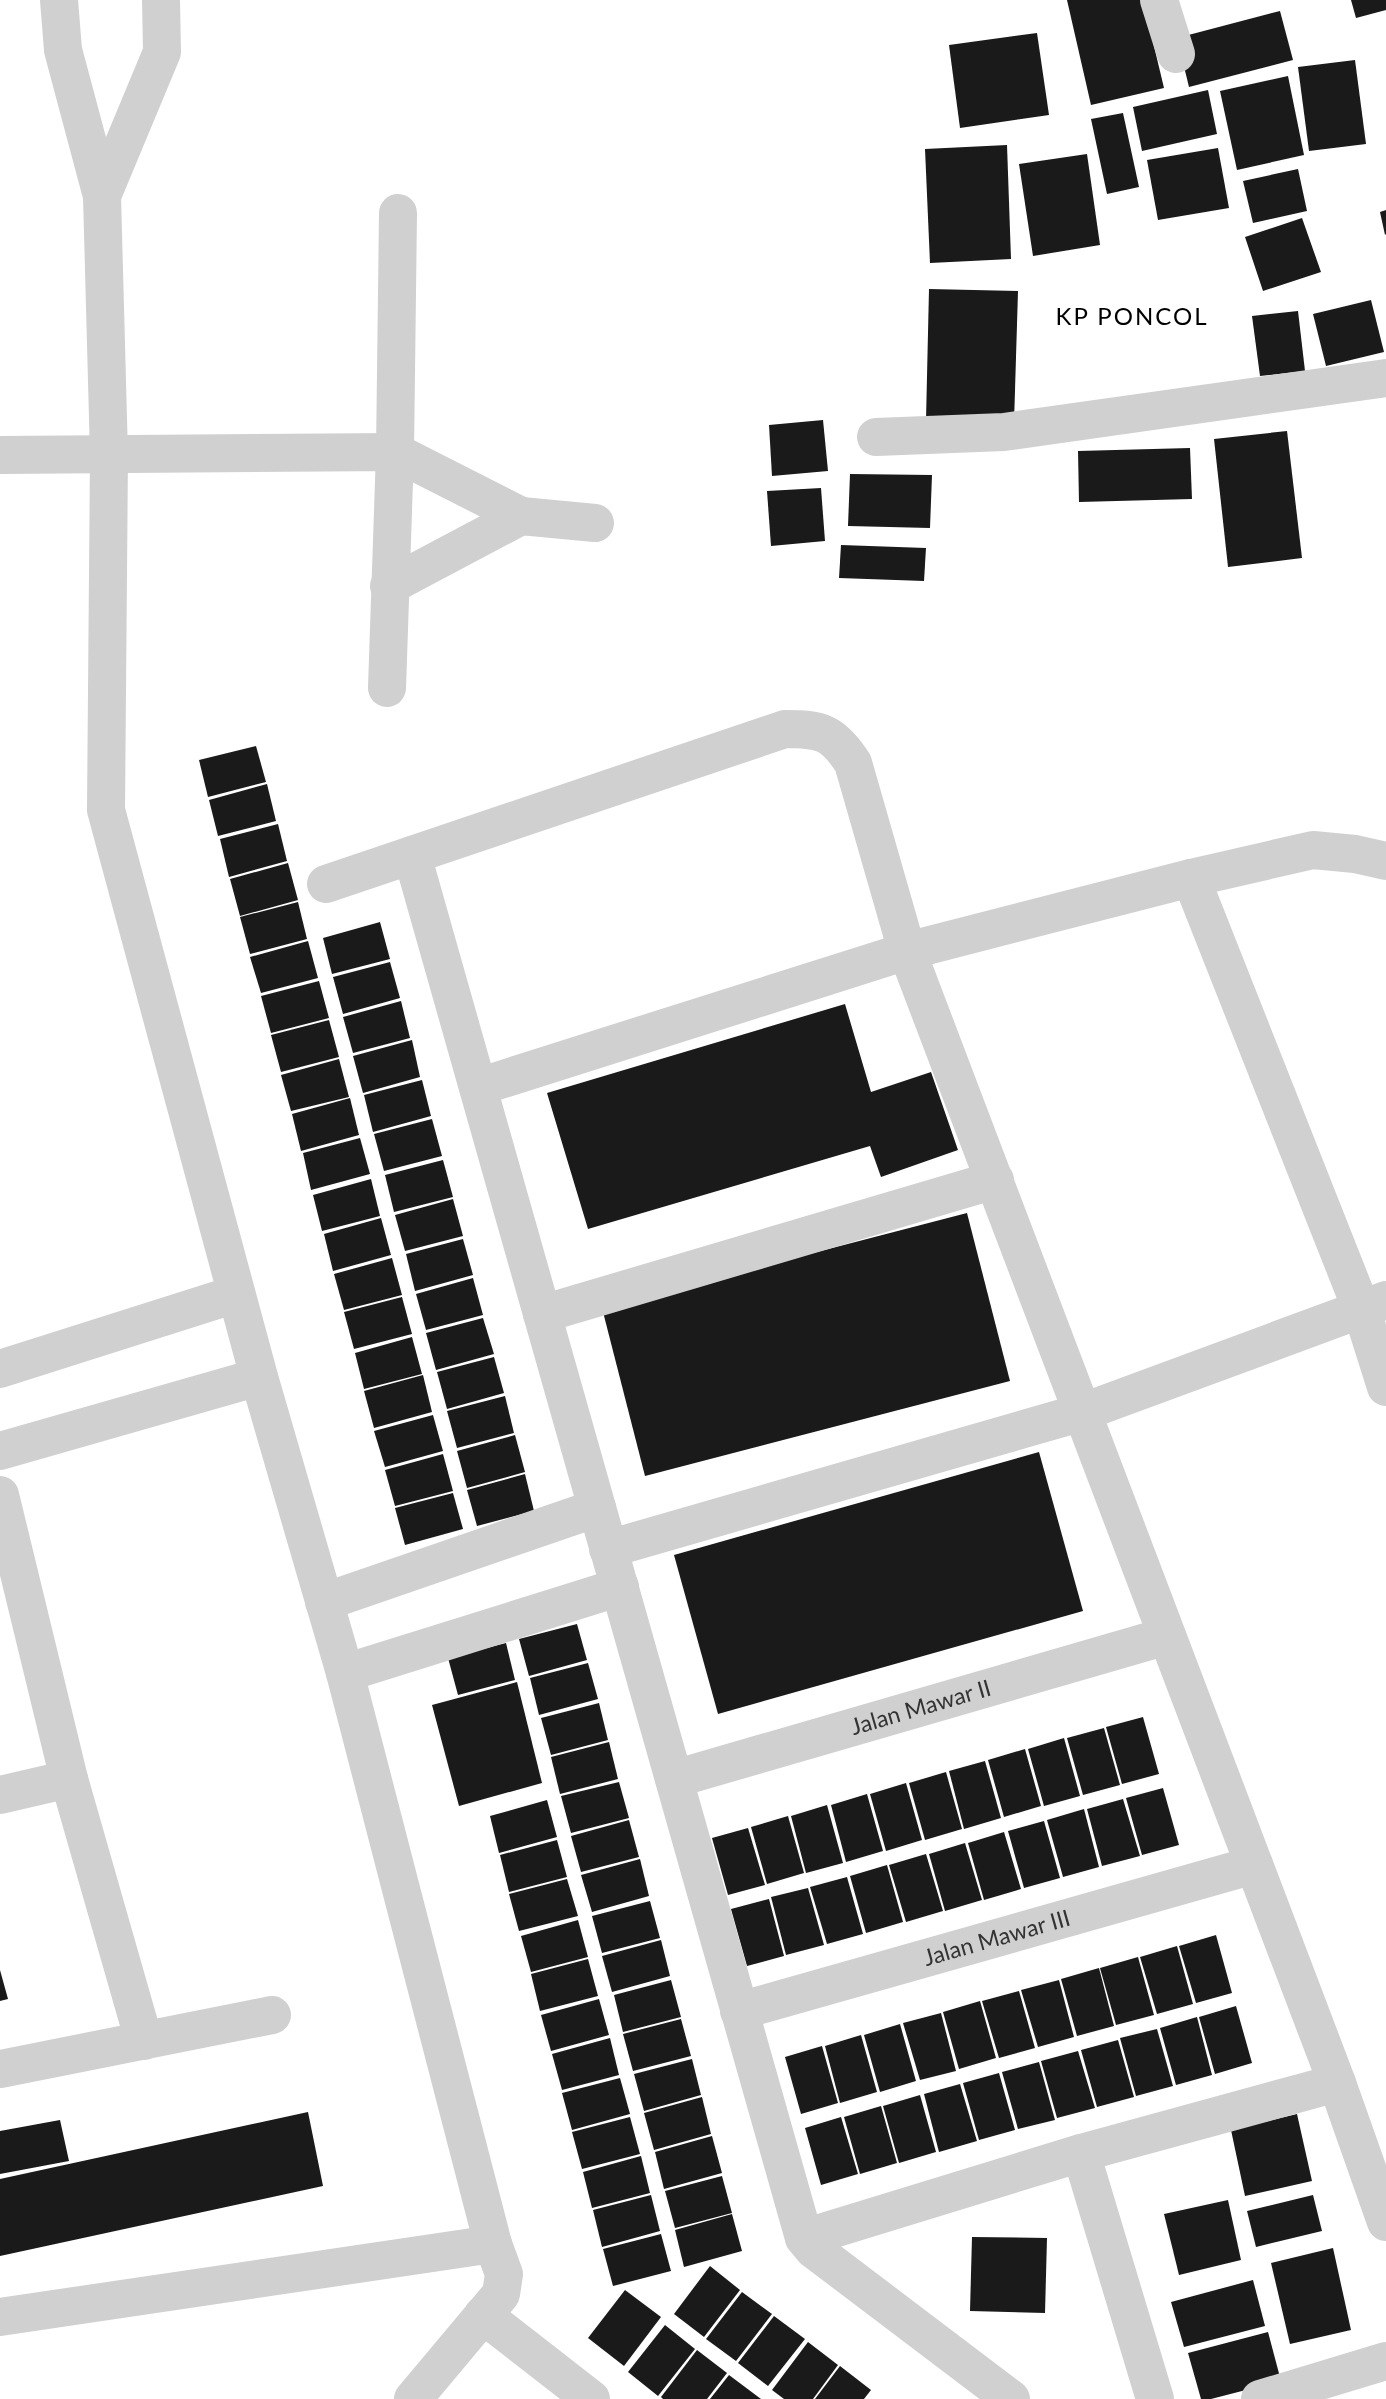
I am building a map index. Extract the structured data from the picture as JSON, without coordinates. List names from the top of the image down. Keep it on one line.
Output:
{"streets":{"street":["Jalan Mawar II","Jalan Mawar III"]},"districts":["KP PONCOL"]}
